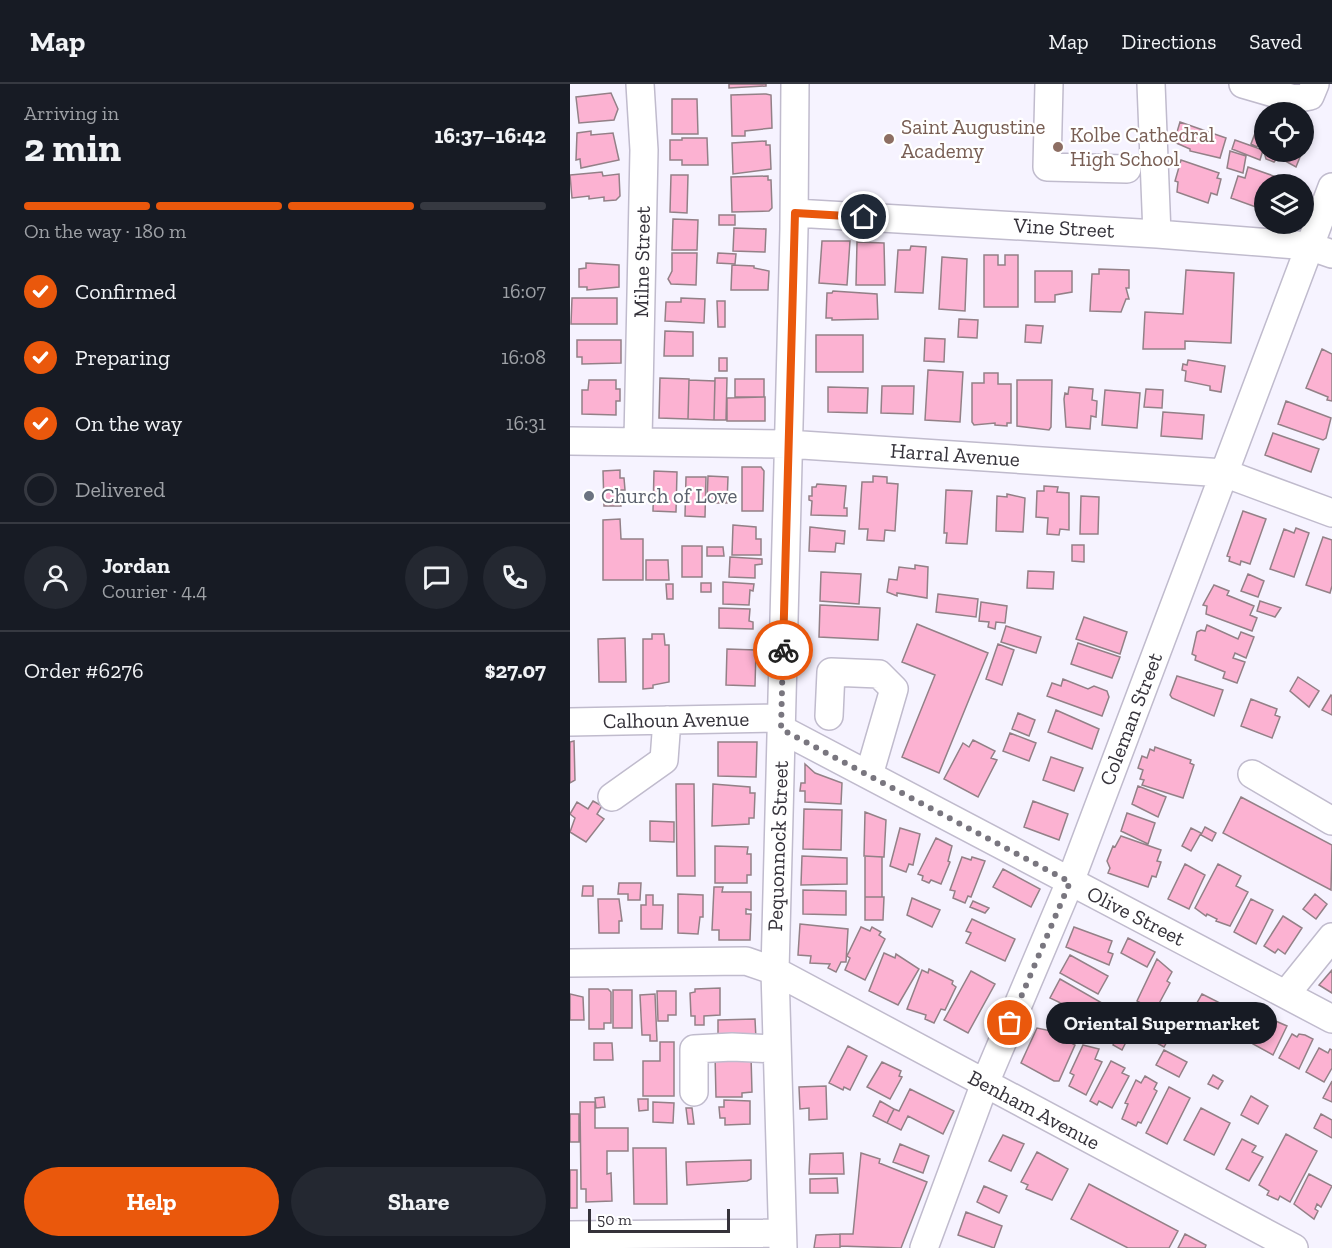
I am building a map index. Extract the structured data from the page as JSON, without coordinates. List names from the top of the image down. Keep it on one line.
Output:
{"streets":{"street":["Vine Street","Milne Street","Harral Avenue","Coleman Street","Calhoun Avenue","Pequonnock Street","Olive Street","Benham Avenue"]},"crossings":[["Vine Street","Coleman Street"],["Vine Street","Pequonnock Street"],["Milne Street","Harral Avenue"],["Harral Avenue","Coleman Street"],["Harral Avenue","Pequonnock Street"],["Coleman Street","Olive Street"],["Coleman Street","Benham Avenue"],["Calhoun Avenue","Pequonnock Street"],["Calhoun Avenue","Olive Street"],["Pequonnock Street","Olive Street"],["Pequonnock Street","Benham Avenue"]],"places":["Saint Augustine Academy","Kolbe Cathedral High School","Church of Love","Oriental Supermarket"],"scale_bar":"50 m","page":{"header":"Map","nav":["Map","Directions","Saved"],"heading":["2 min","Arriving in","16:37–16:42"],"panel":["Jordan","Courier · 4.4","Order #6276","$27.07"],"bar":"On the way · 180 m","list":[["Confirmed","16:07"],["Preparing","16:08"],["On the way","16:31"],"Delivered"],"bubble":"Oriental Supermarket","buttons":["Help","Share"],"scale":"50 m"}}
